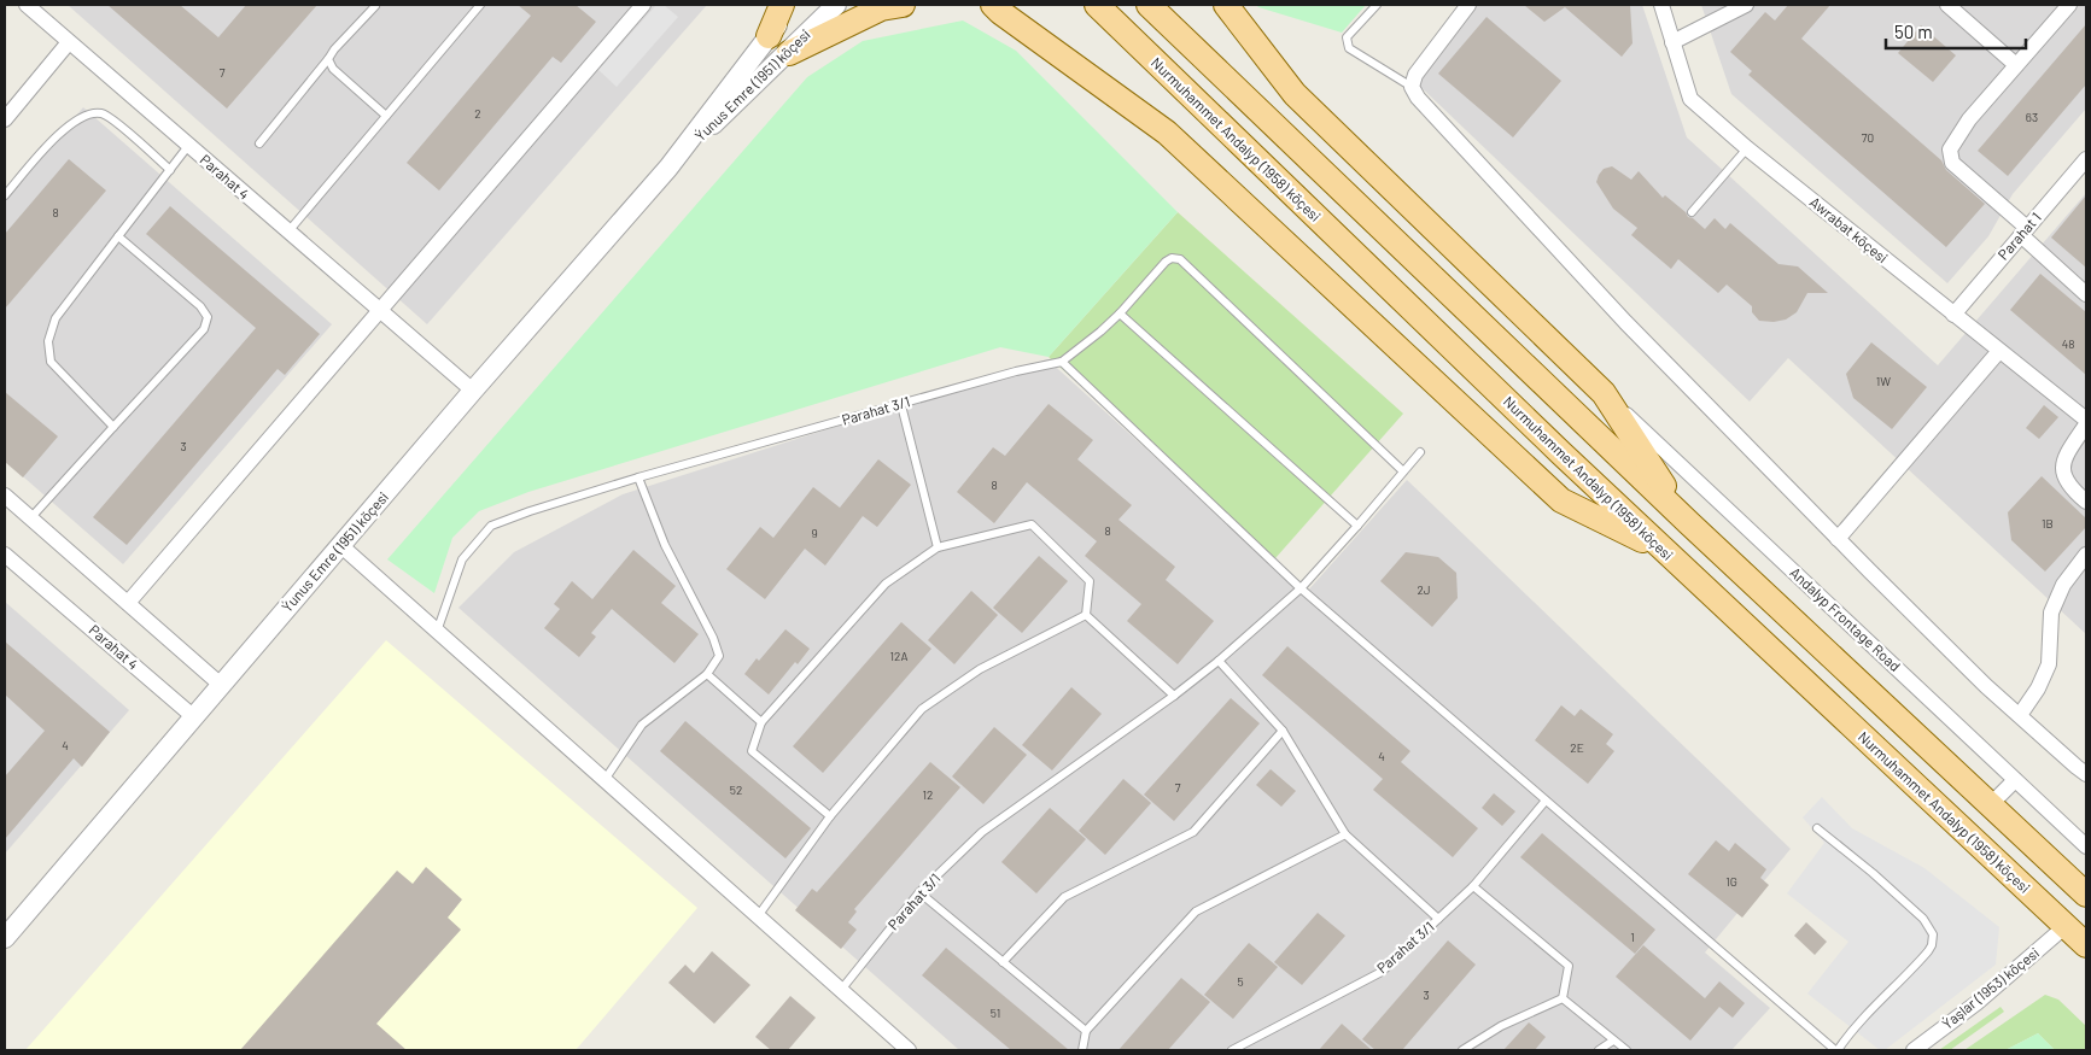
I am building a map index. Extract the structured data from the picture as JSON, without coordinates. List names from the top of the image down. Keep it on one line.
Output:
{"streets":{"main road":["Nurmuhammet Andalyp (1958) köçesi"],"street":["Ýunus Emre (1951) köçesi","Parahat 4","Awrabat köçesi","Parahat 1","Andalyp Frontage Road","Ýaşlar (1953) köçesi"],"lane":["Parahat 3/1"]},"crossings":[["Ýunus Emre (1951) köçesi","Parahat 4"],["Nurmuhammet Andalyp (1958) köçesi","Ýaşlar (1953) köçesi"],["Awrabat köçesi","Parahat 1"]],"house_numbers":["7","2","63","70","8","48","1W","3","8","1B","8","9","2J","12A","4","2E","4","7","52","12","1G","1","5","3","51"],"scale_bar":"50 m"}
